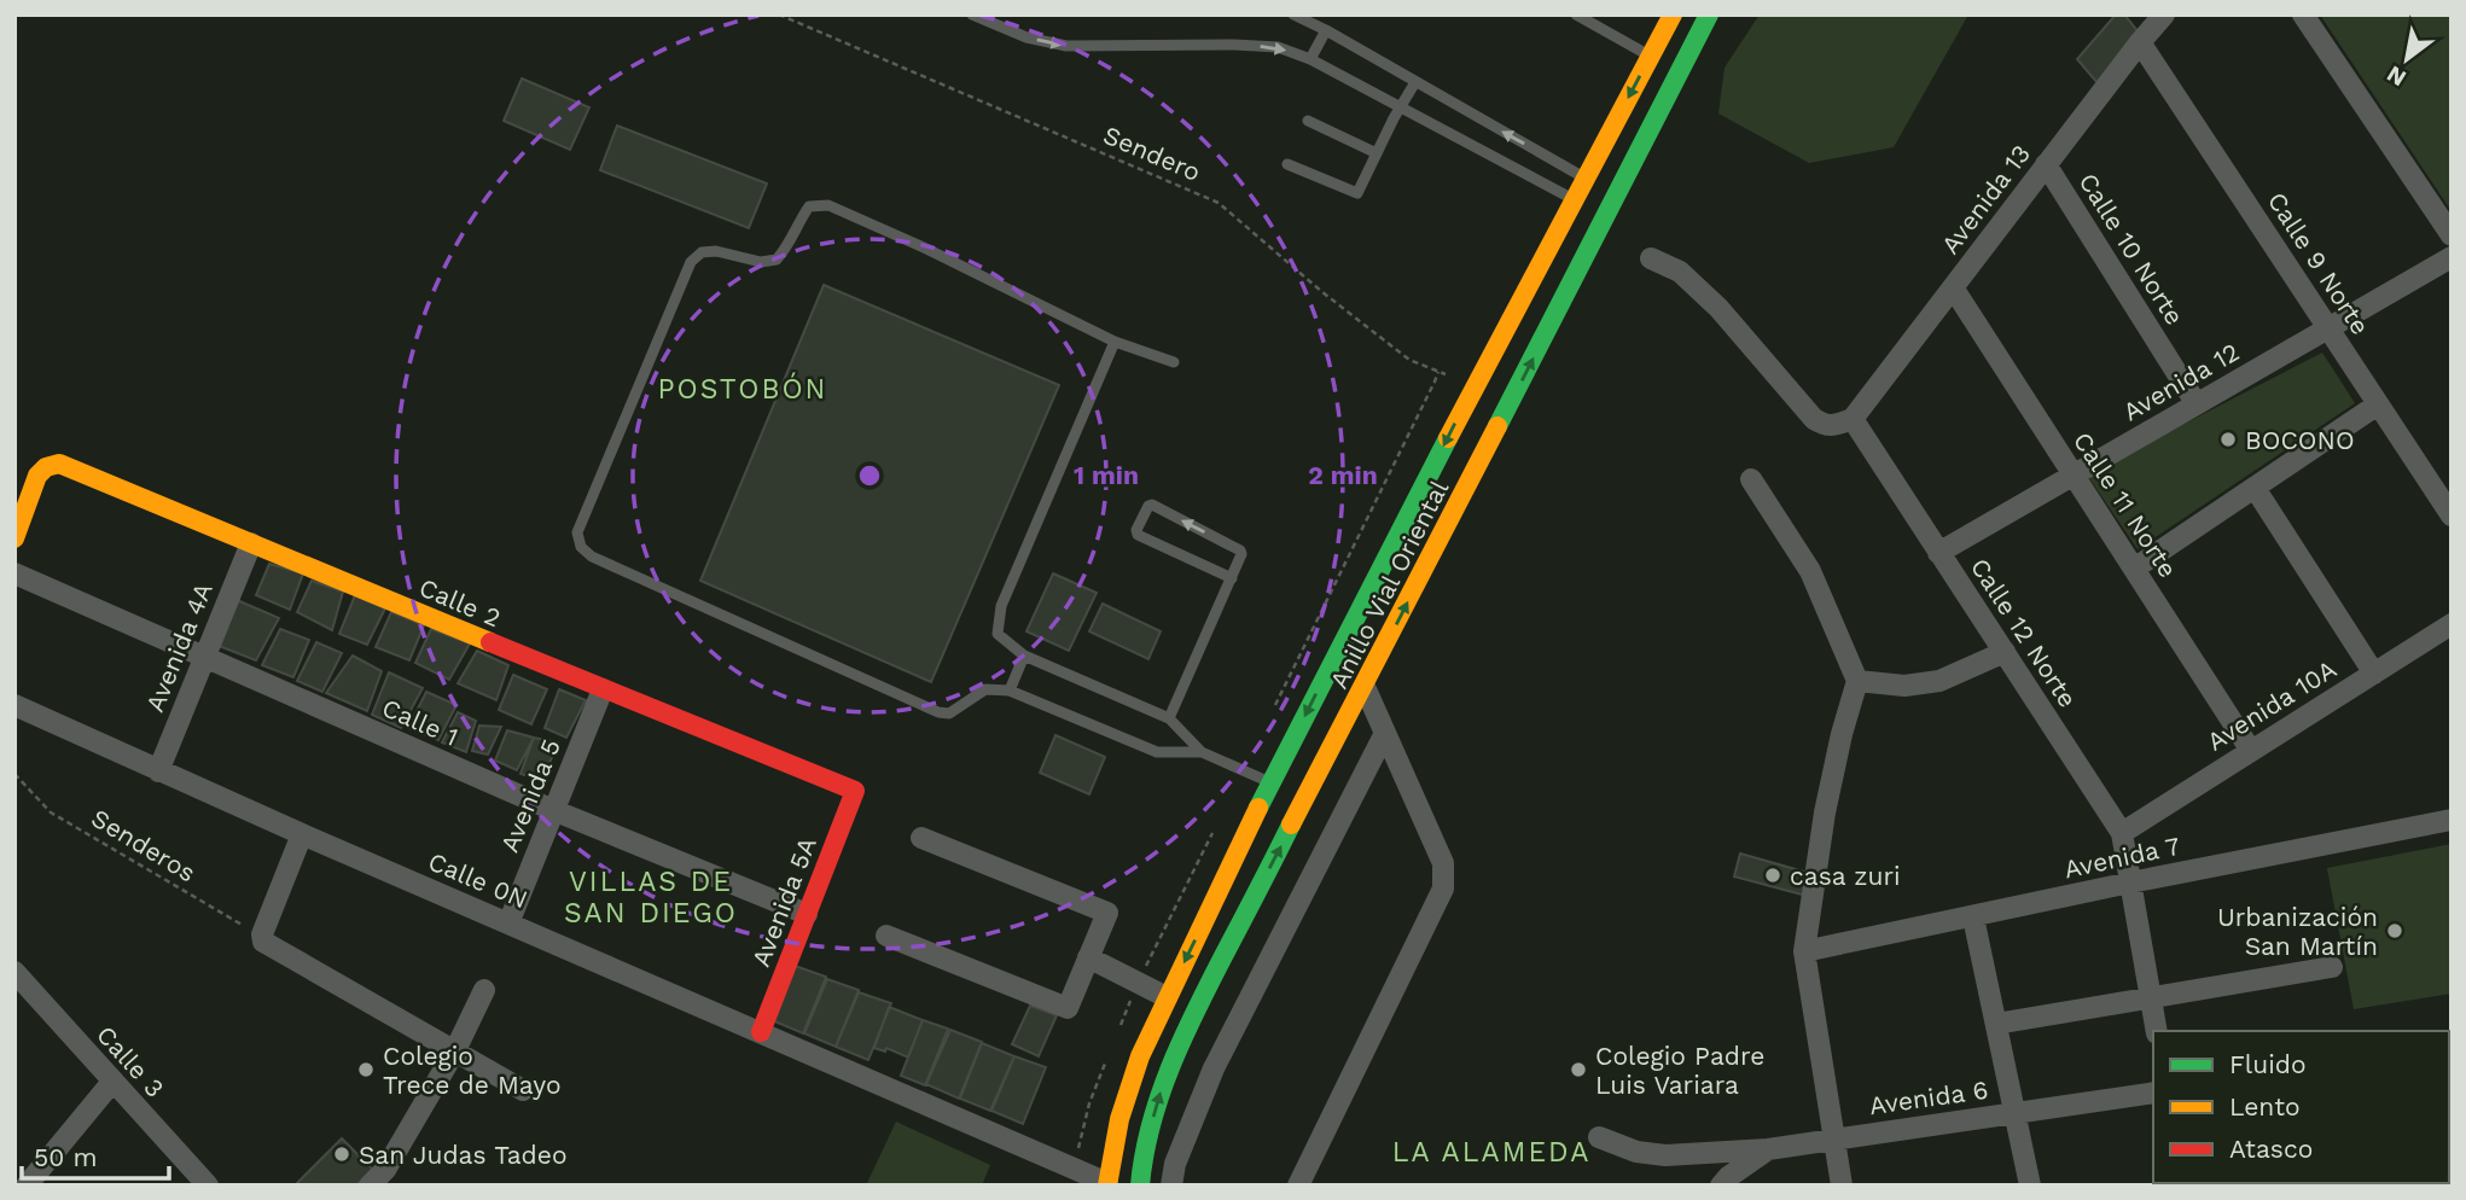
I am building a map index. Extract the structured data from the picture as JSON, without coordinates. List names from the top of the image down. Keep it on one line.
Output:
{"streets":{"main road":["Anillo Vial Oriental","Calle 2","Avenida 5A"],"street":["Avenida 13","Calle 10 Norte","Calle 9 Norte","Avenida 12","Calle 11 Norte","Calle 12 Norte","Avenida 4A","Avenida 10A","Calle 1","Avenida 5","Avenida 7","Calle 0N","Calle 3","Avenida 6"],"path":["Sendero","Senderos"]},"crossings":[["Sendero","Anillo Vial Oriental"],["Avenida 13","Calle 10 Norte"],["Avenida 13","Calle 9 Norte"],["Avenida 13","Calle 11 Norte"],["Avenida 13","Calle 12 Norte"],["Calle 10 Norte","Avenida 12"],["Calle 9 Norte","Avenida 12"],["Avenida 12","Calle 11 Norte"],["Avenida 12","Calle 12 Norte"],["Calle 11 Norte","Avenida 10A"],["Anillo Vial Oriental","Calle 0N"],["Calle 2","Avenida 4A"],["Calle 2","Avenida 5"],["Calle 2","Avenida 5A"],["Calle 12 Norte","Avenida 10A"],["Calle 12 Norte","Avenida 7"],["Avenida 4A","Calle 1"],["Avenida 4A","Calle 0N"],["Calle 1","Avenida 5"],["Calle 1","Avenida 5A"],["Avenida 5","Calle 0N"],["Calle 0N","Avenida 5A"]],"districts":["POSTOBÓN","VILLAS DE SAN DIEGO","LA ALAMEDA"],"places":["BOCONO","casa zuri","Urbanización San Martín","Colegio Trece de Mayo","Colegio Padre Luis Variara","San Judas Tadeo"],"legend":["Fluido","Lento","Atasco"],"scale_bar":"50 m","north":"bottom left","rings":["1 min","2 min"]}
